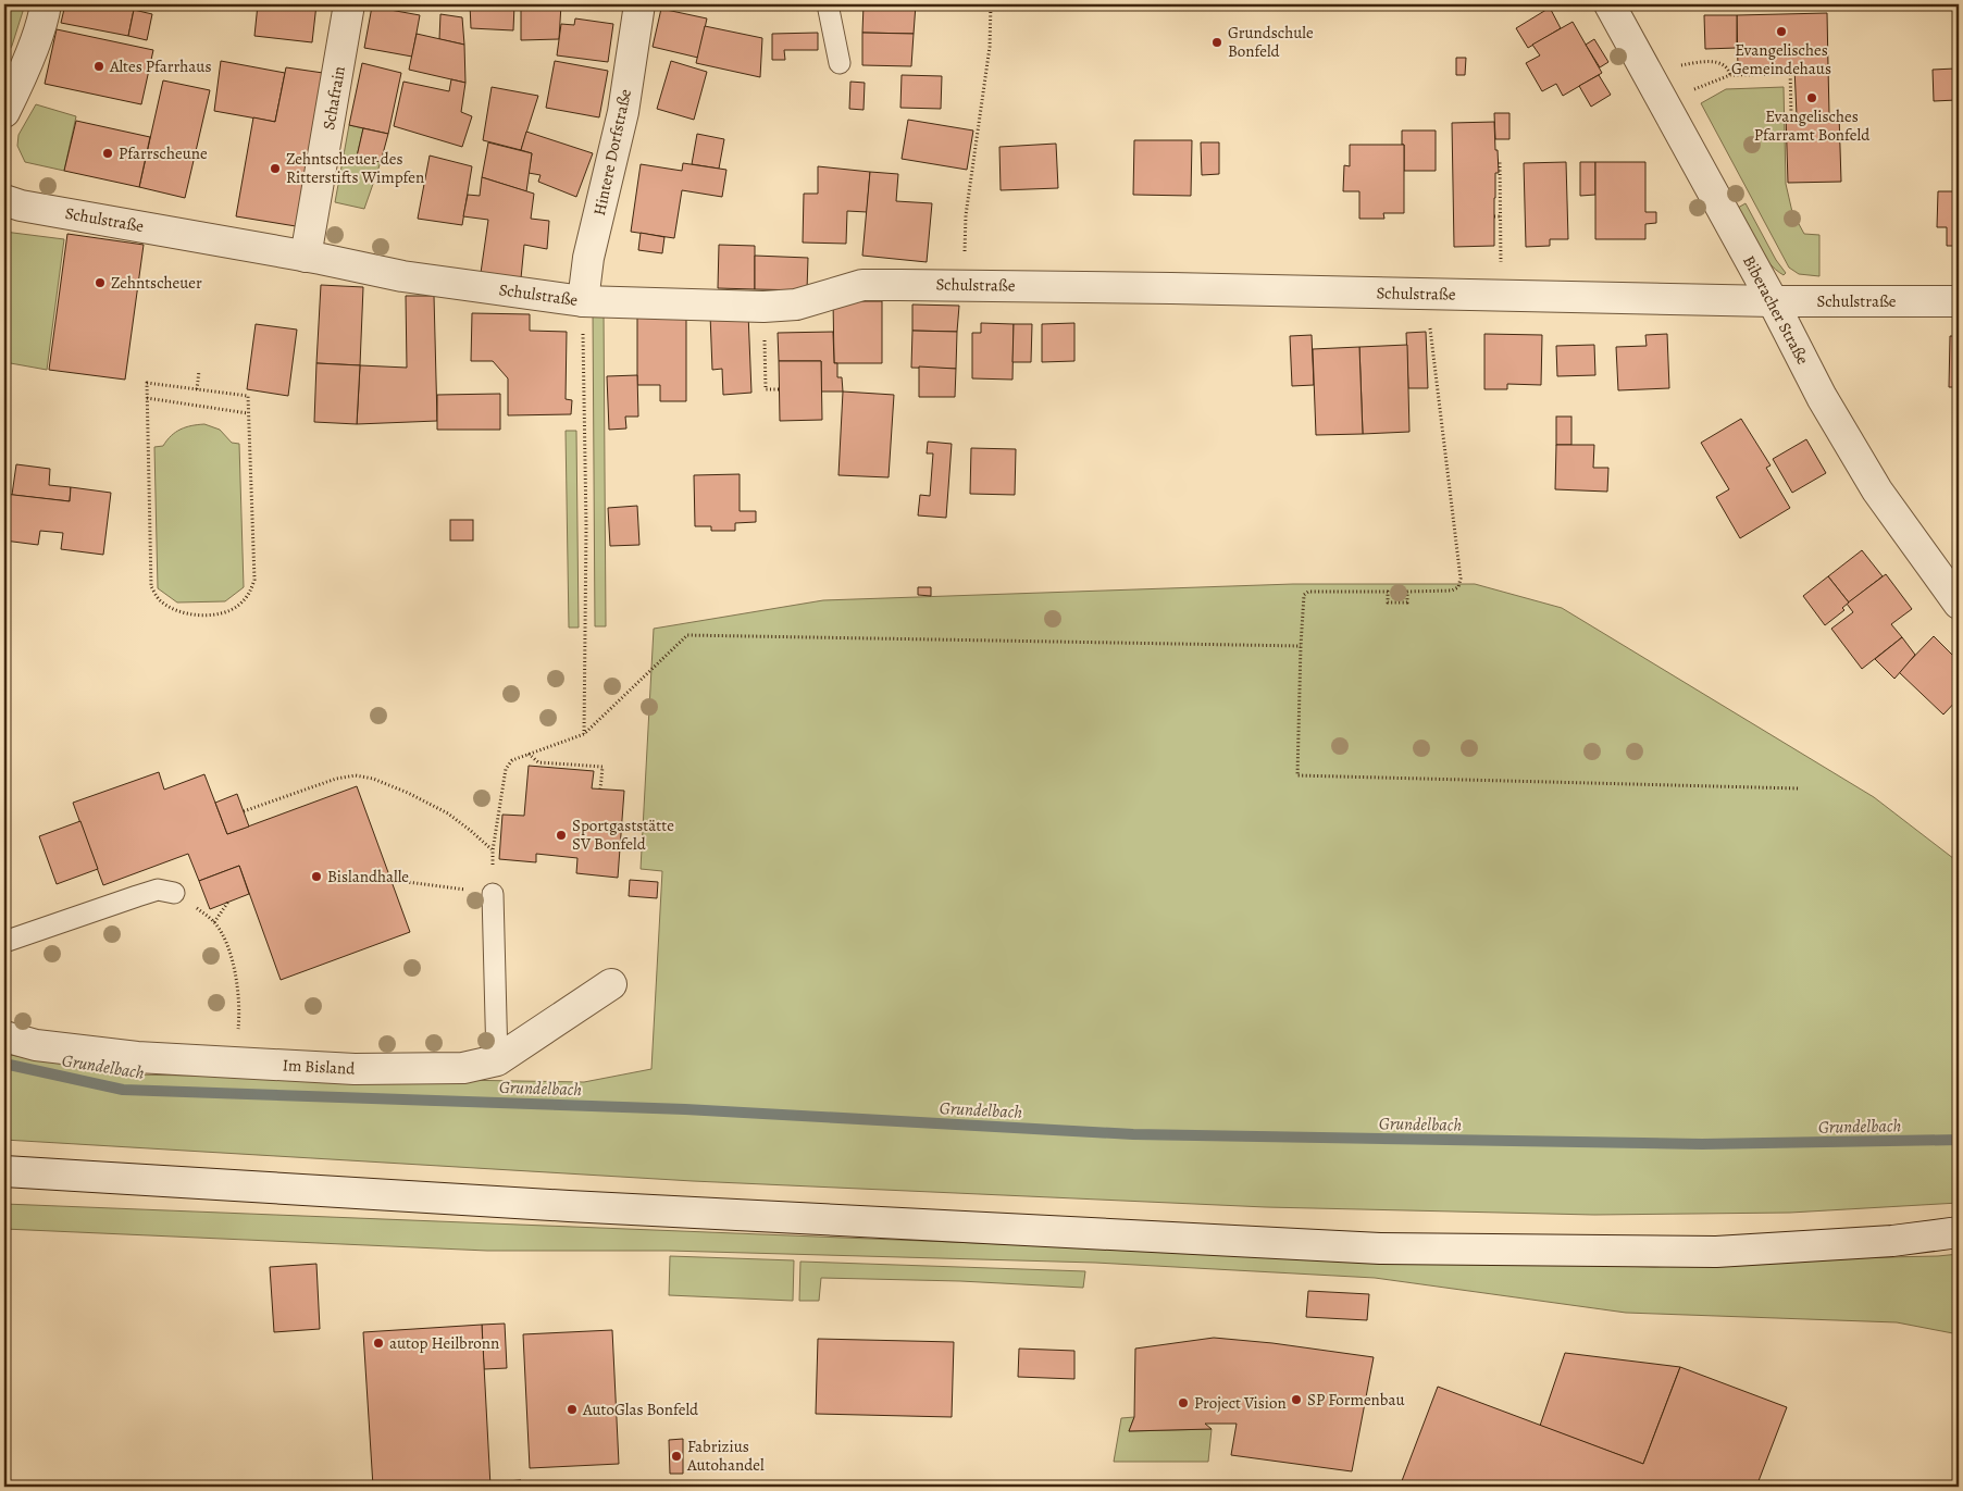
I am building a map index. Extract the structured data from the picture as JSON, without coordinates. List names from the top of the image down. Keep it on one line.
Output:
{"streets":{"street":["Schafrain","Hintere Dorfstraße","Schulstraße","Biberacher Straße","Im Bisland"]},"crossings":[["Schafrain","Schulstraße"],["Hintere Dorfstraße","Schulstraße"],["Schulstraße","Biberacher Straße"]],"water":["Grundelbach"],"places":["Evangelisches Gemeindehaus","Grundschule Bonfeld","Altes Pfarrhaus","Evangelisches Pfarramt Bonfeld","Pfarrscheune","Zehntscheuer des Ritterstifts Wimpfen","Zehntscheuer","Sportgaststätte SV Bonfeld","Bislandhalle","autop Heilbronn","SP Formenbau","Project Vision","AutoGlas Bonfeld","Fabrizius Autohandel"]}
